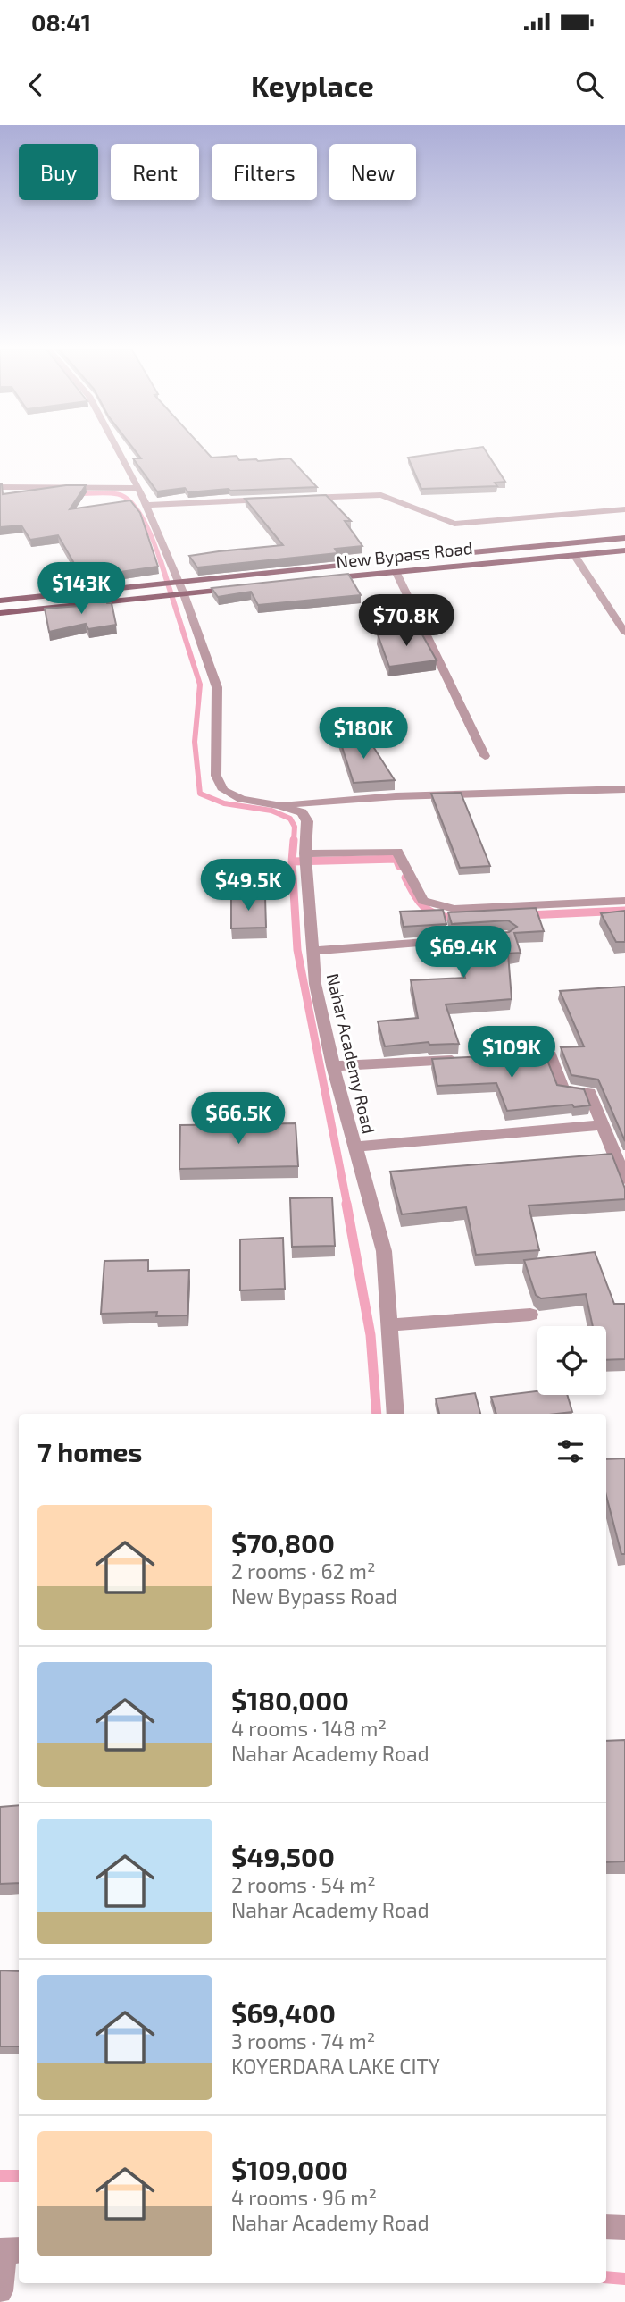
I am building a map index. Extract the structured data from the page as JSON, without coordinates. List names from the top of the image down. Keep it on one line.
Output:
{"streets":{"main road":["New Bypass Road"],"street":["Nahar Academy Road"]},"page":{"status":"08:41","header":"Keyplace","chip":["Buy","Rent","Filters","New"],"price":["$143K","$70.8K","$180K","$49.5K","$69.4K","$109K","$66.5K"],"heading":"7 homes","list":[{"name":"$70,800","note":"2 rooms · 62 m² · New Bypass Road"},{"name":"$180,000","note":"4 rooms · 148 m² · Nahar Academy Road"},{"name":"$49,500","note":"2 rooms · 54 m² · Nahar Academy Road"},{"name":"$69,400","note":"3 rooms · 74 m² · KOYERDARA LAKE CITY"},{"name":"$109,000","note":"4 rooms · 96 m² · Nahar Academy Road"}]}}
